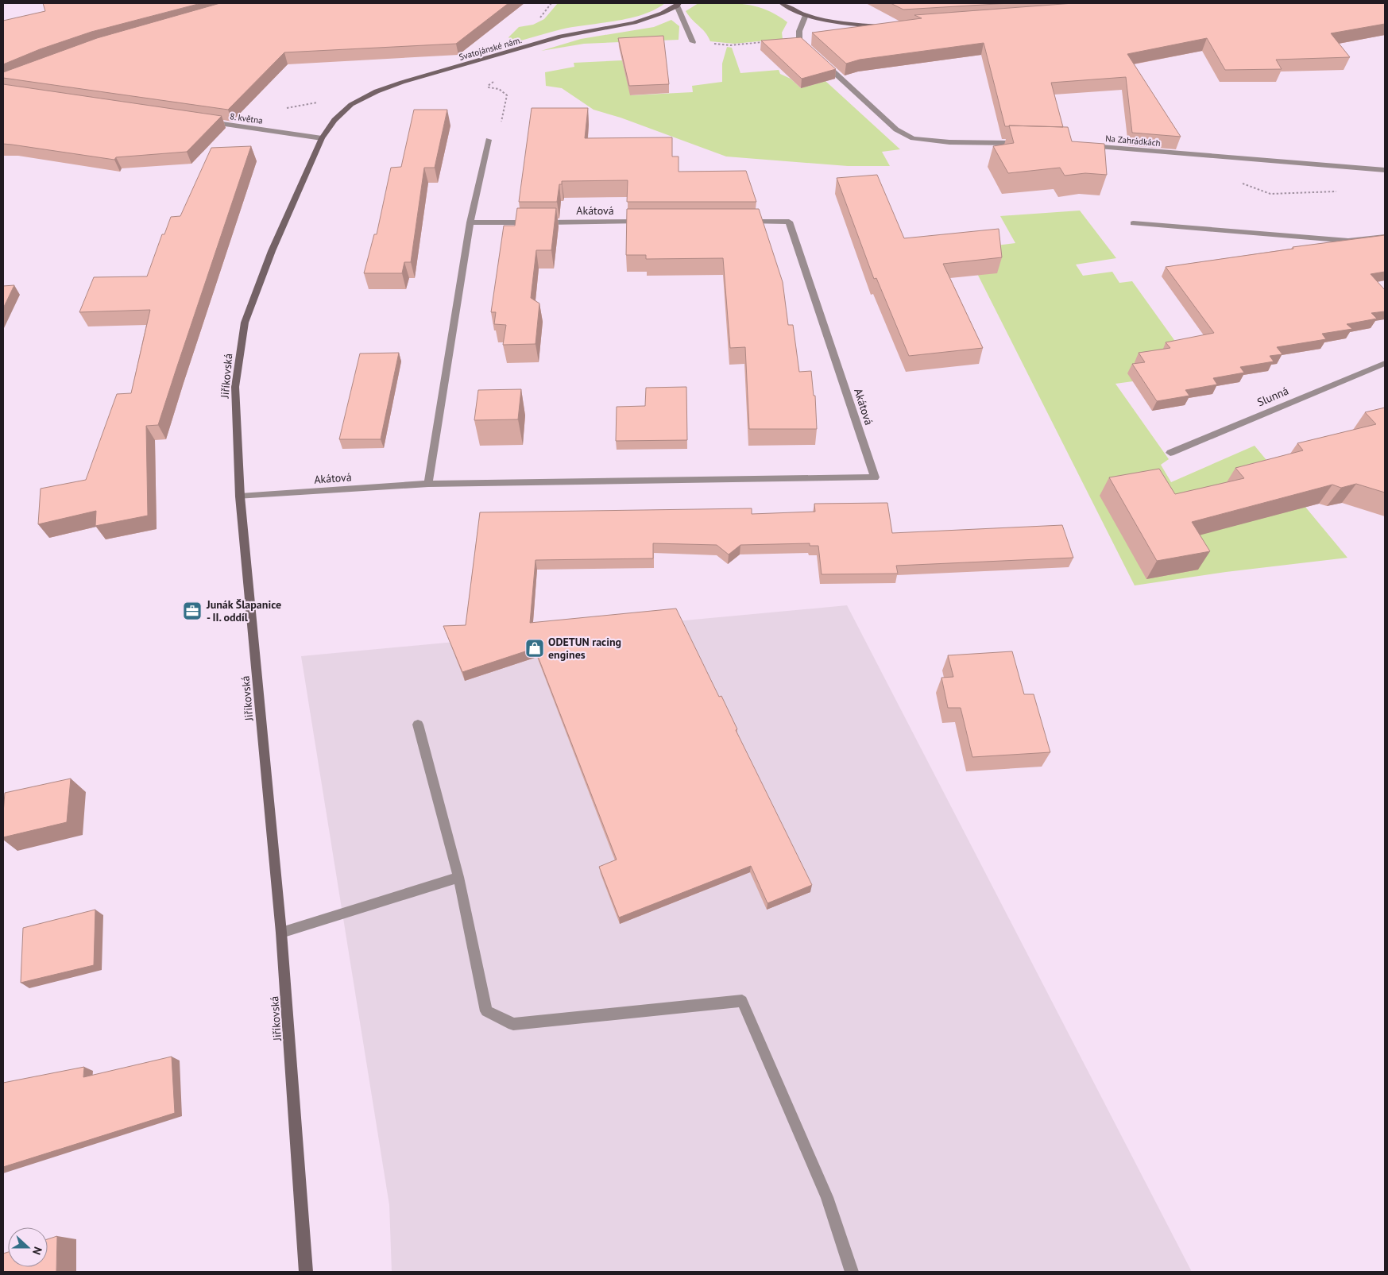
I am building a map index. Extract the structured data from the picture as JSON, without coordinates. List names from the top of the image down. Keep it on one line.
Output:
{"streets":{"street":["Svatojánské nám.","8. května","Na Zahrádkách","Akátová","Jiříkovská","Slunná"]},"crossings":[["Svatojánské nám.","8. května"],["Svatojánské nám.","Jiříkovská"],["8. května","Jiříkovská"],["Akátová","Jiříkovská"]],"places":{"office":["Junák Šlapanice - II. oddíl"],"shop":["ODETUN racing engines"]},"north":"right"}
